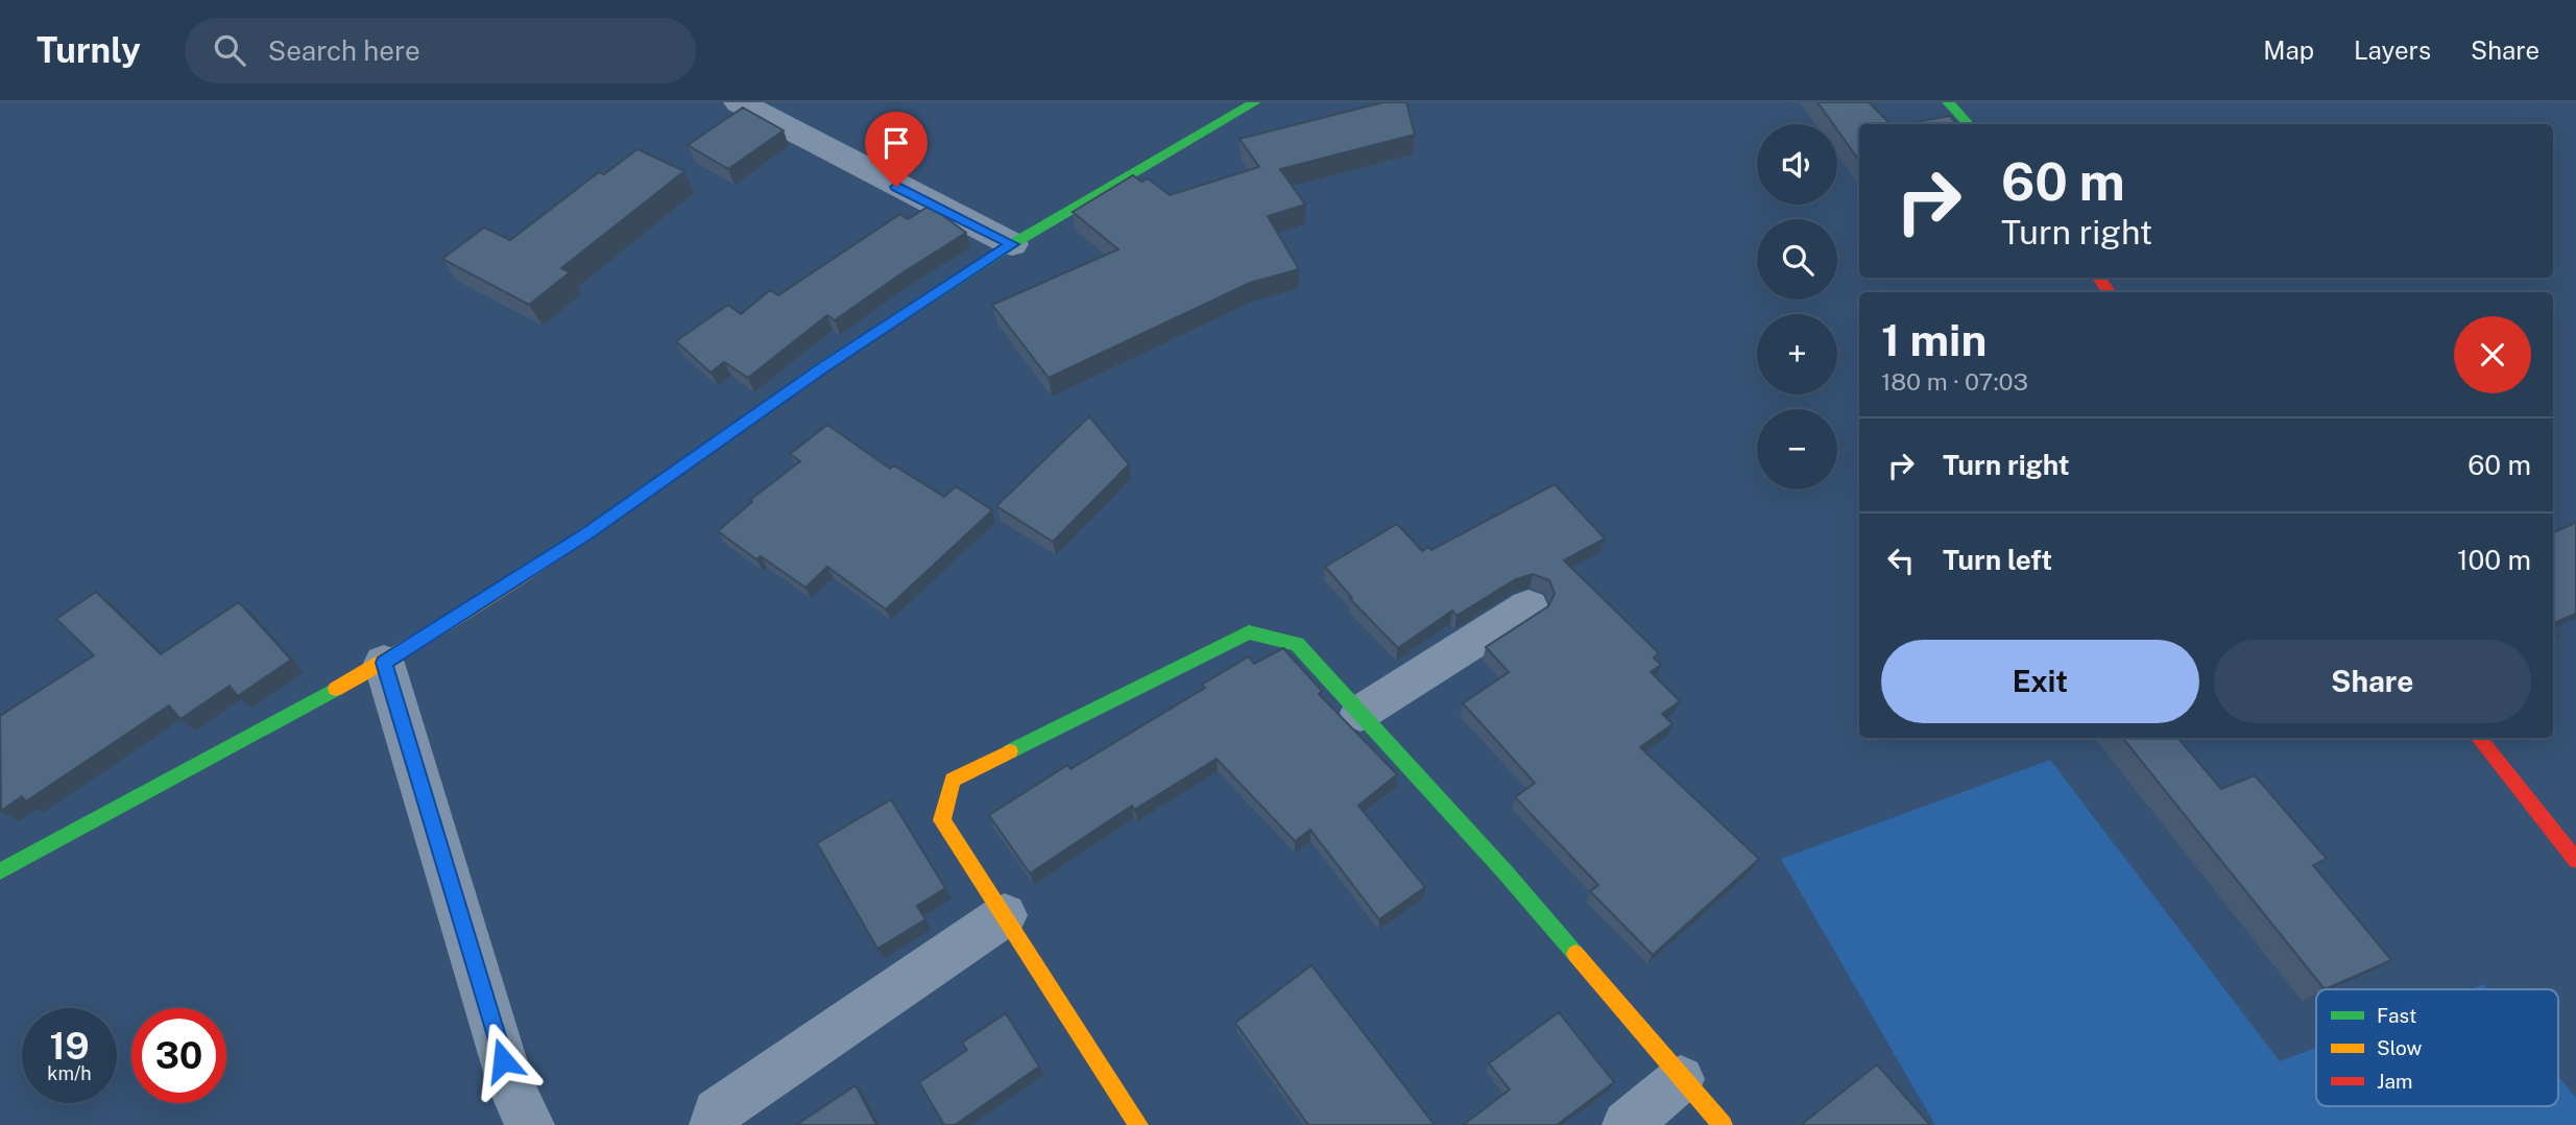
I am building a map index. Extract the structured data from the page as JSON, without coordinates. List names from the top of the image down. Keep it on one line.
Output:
{"legend":["Fast","Slow","Jam"],"page":{"header":"Turnly","search":"Search here","nav":["Map","Layers","Share"],"map_buttons":["+","−"],"turn":["60 m","Turn right"],"heading":["1 min","180 m · 07:03"],"list":[{"name":"Turn right","value":"60 m"},{"name":"Turn left","value":"100 m"}],"buttons":["Exit","Share"],"speed":"19 km/h","limit":"30"}}
